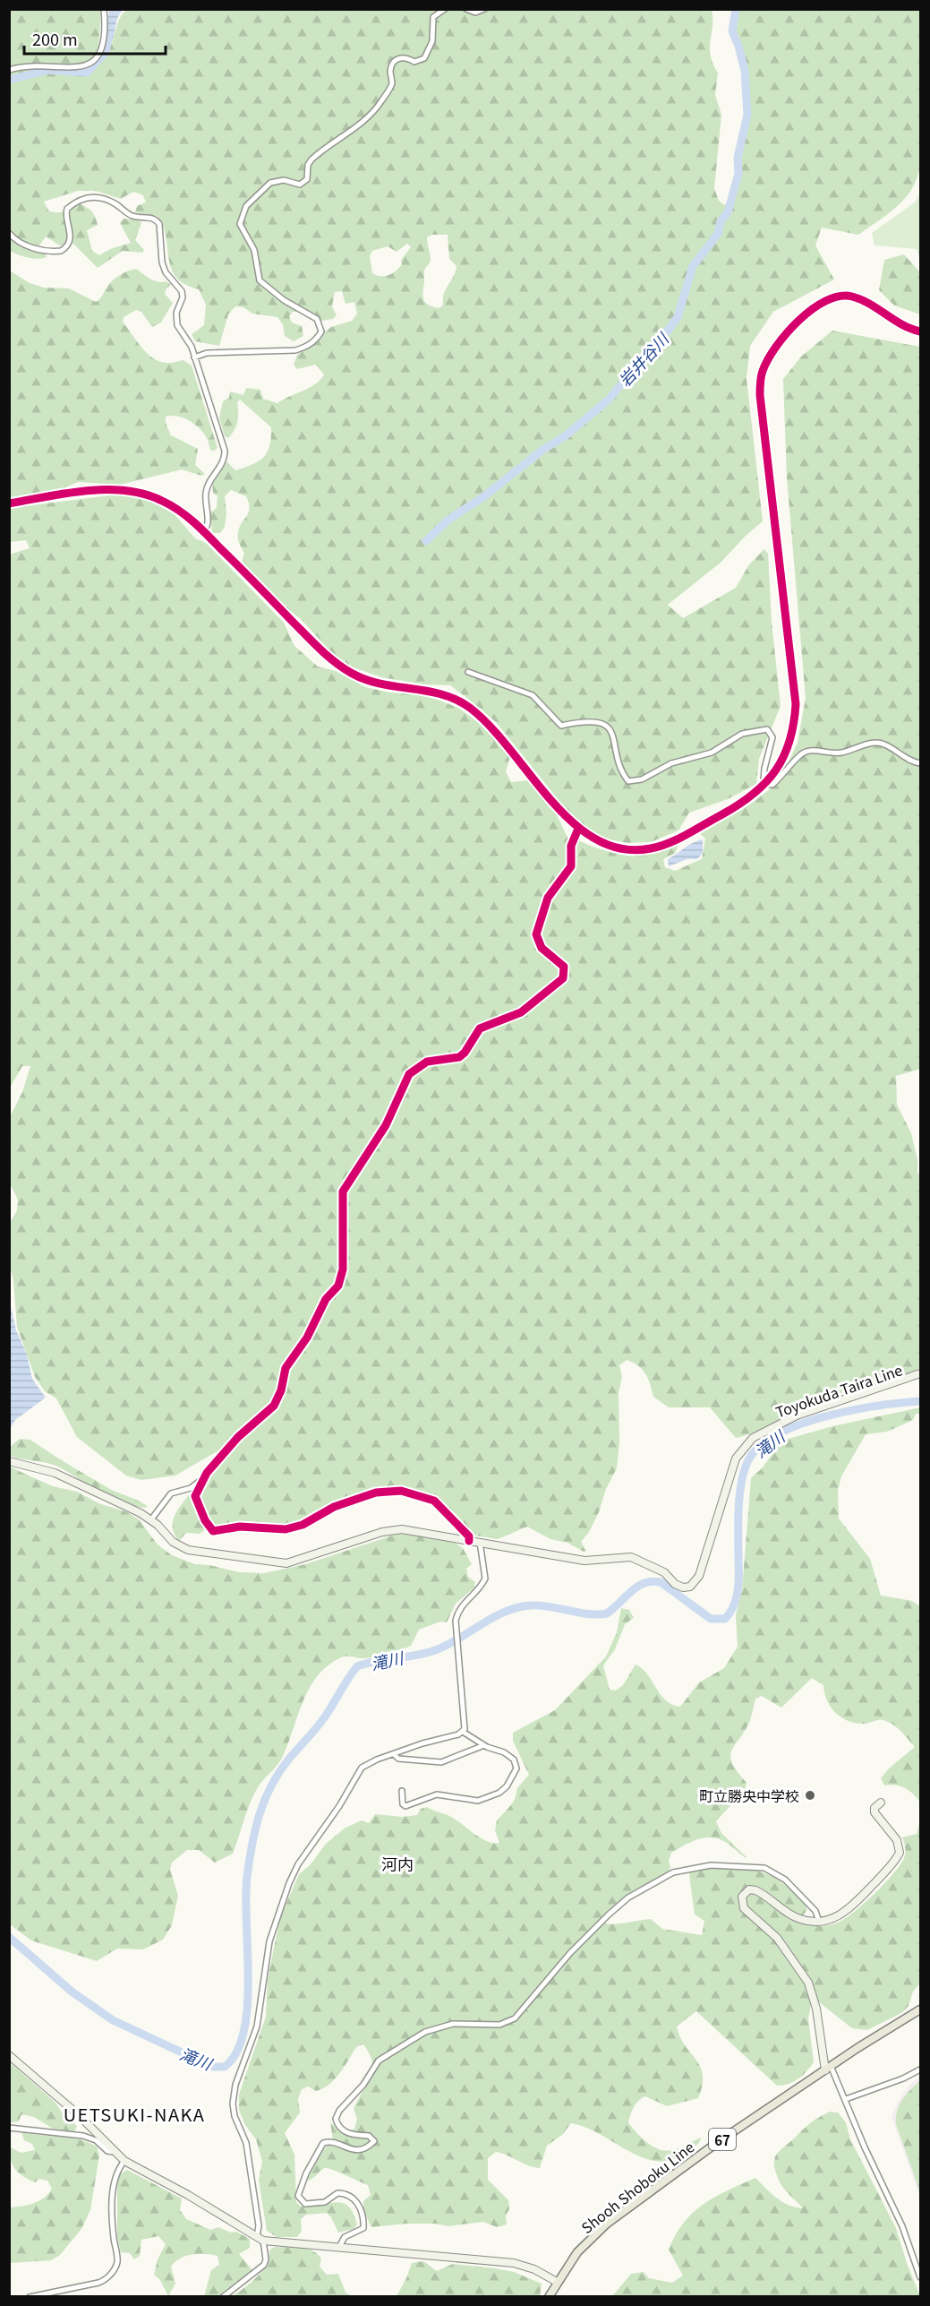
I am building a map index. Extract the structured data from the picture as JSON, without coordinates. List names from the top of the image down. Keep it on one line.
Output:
{"streets":{"main road":["67","Shooh Shoboku Line"],"street":["Toyokuda Taira Line"]},"districts":["河内","UETSUKI-NAKA"],"water":["岩井谷川","滝川"],"places":["町立勝央中学校"],"scale_bar":"200 m"}
